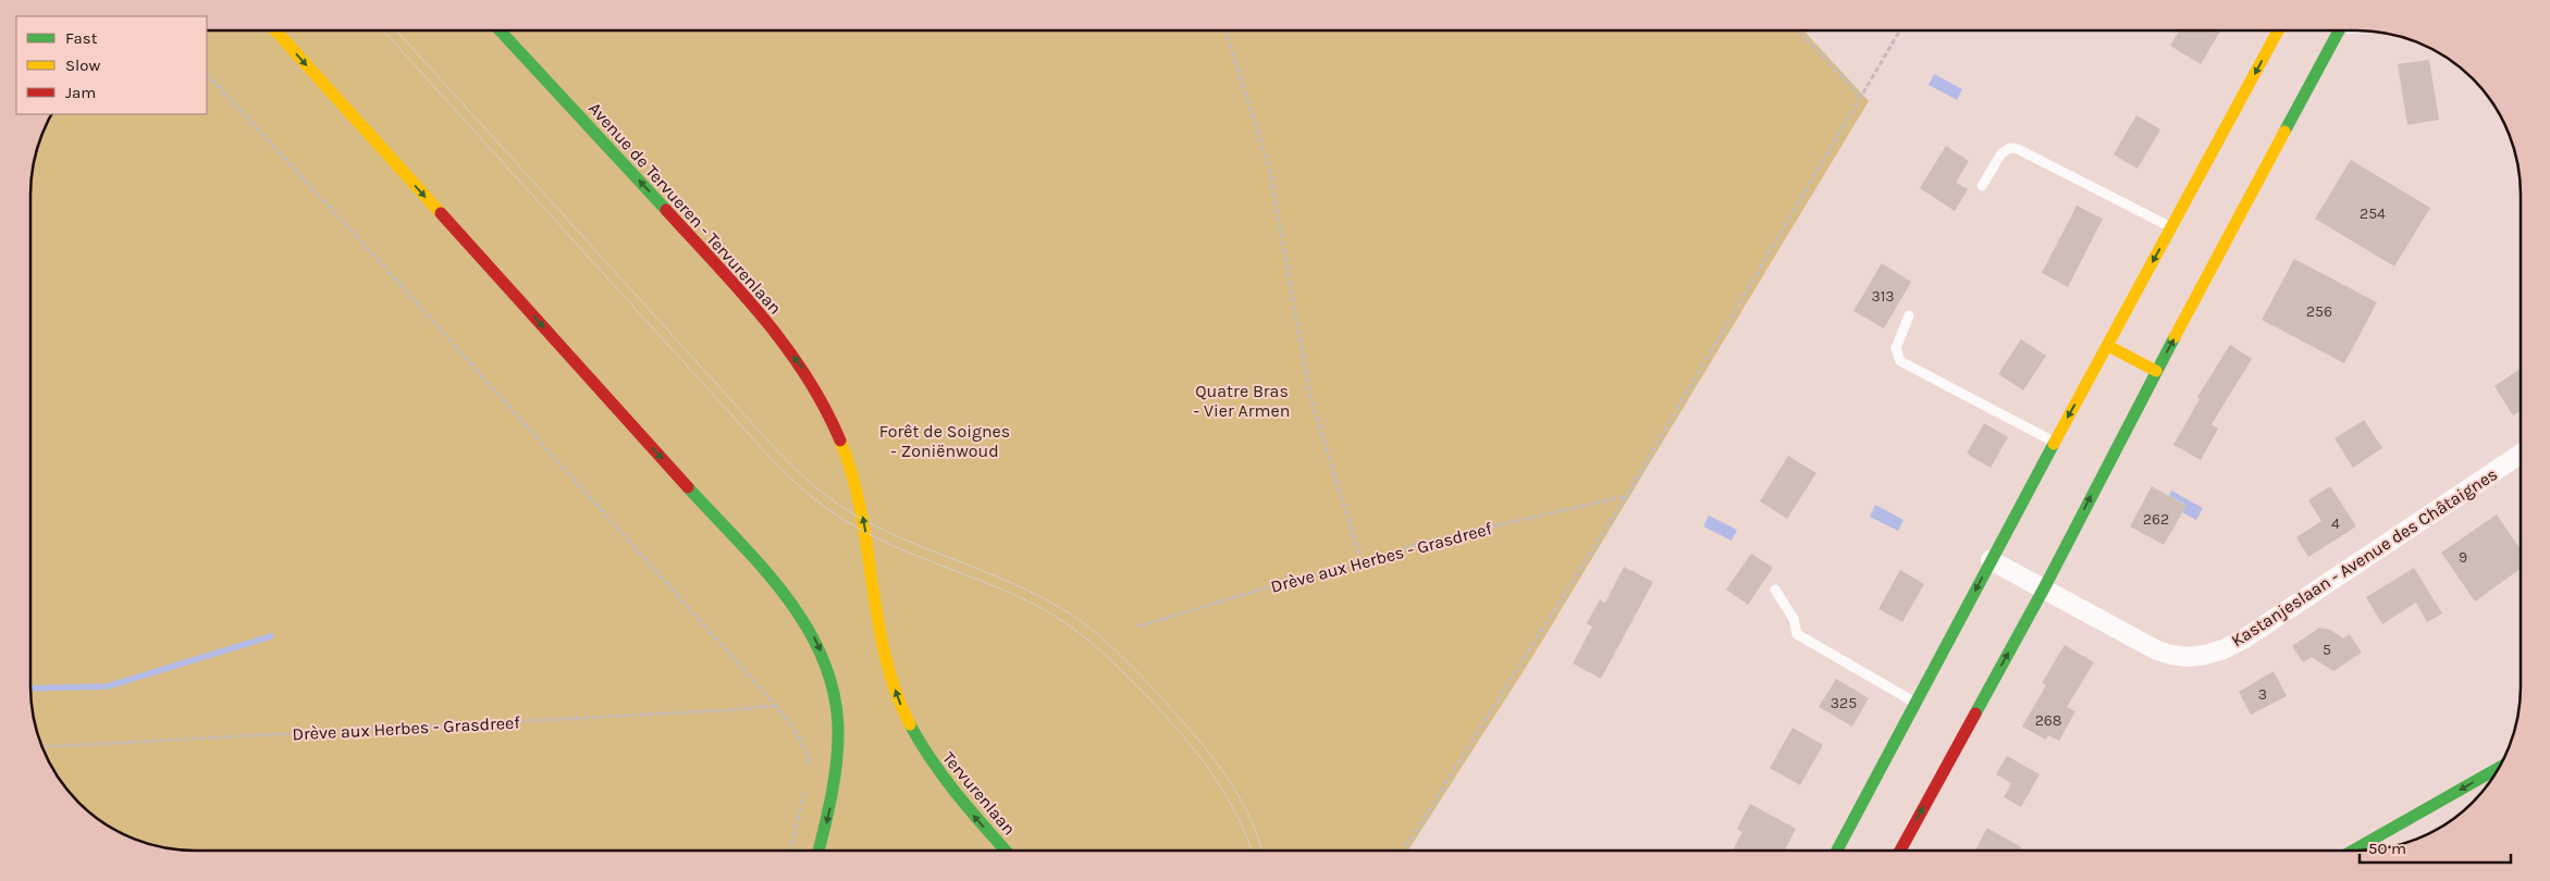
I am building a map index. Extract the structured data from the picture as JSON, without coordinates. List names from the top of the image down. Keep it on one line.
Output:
{"streets":{"main road":["Avenue de Tervueren - Tervurenlaan","Tervurenlaan"],"street":["Kastanjeslaan - Avenue des Châtaignes"],"path":["Drève aux Herbes - Grasdreef"]},"crossings":[["Avenue de Tervueren - Tervurenlaan","Tervurenlaan"]],"one_way":["Avenue de Tervueren - Tervurenlaan","Tervurenlaan"],"parks":["Quatre Bras - Vier Armen","Forêt de Soignes - Zoniënwoud"],"house_numbers":["254","313","256","262","4","9","5","3","325","268"],"legend":["Fast","Slow","Jam"],"scale_bar":"50 m"}
